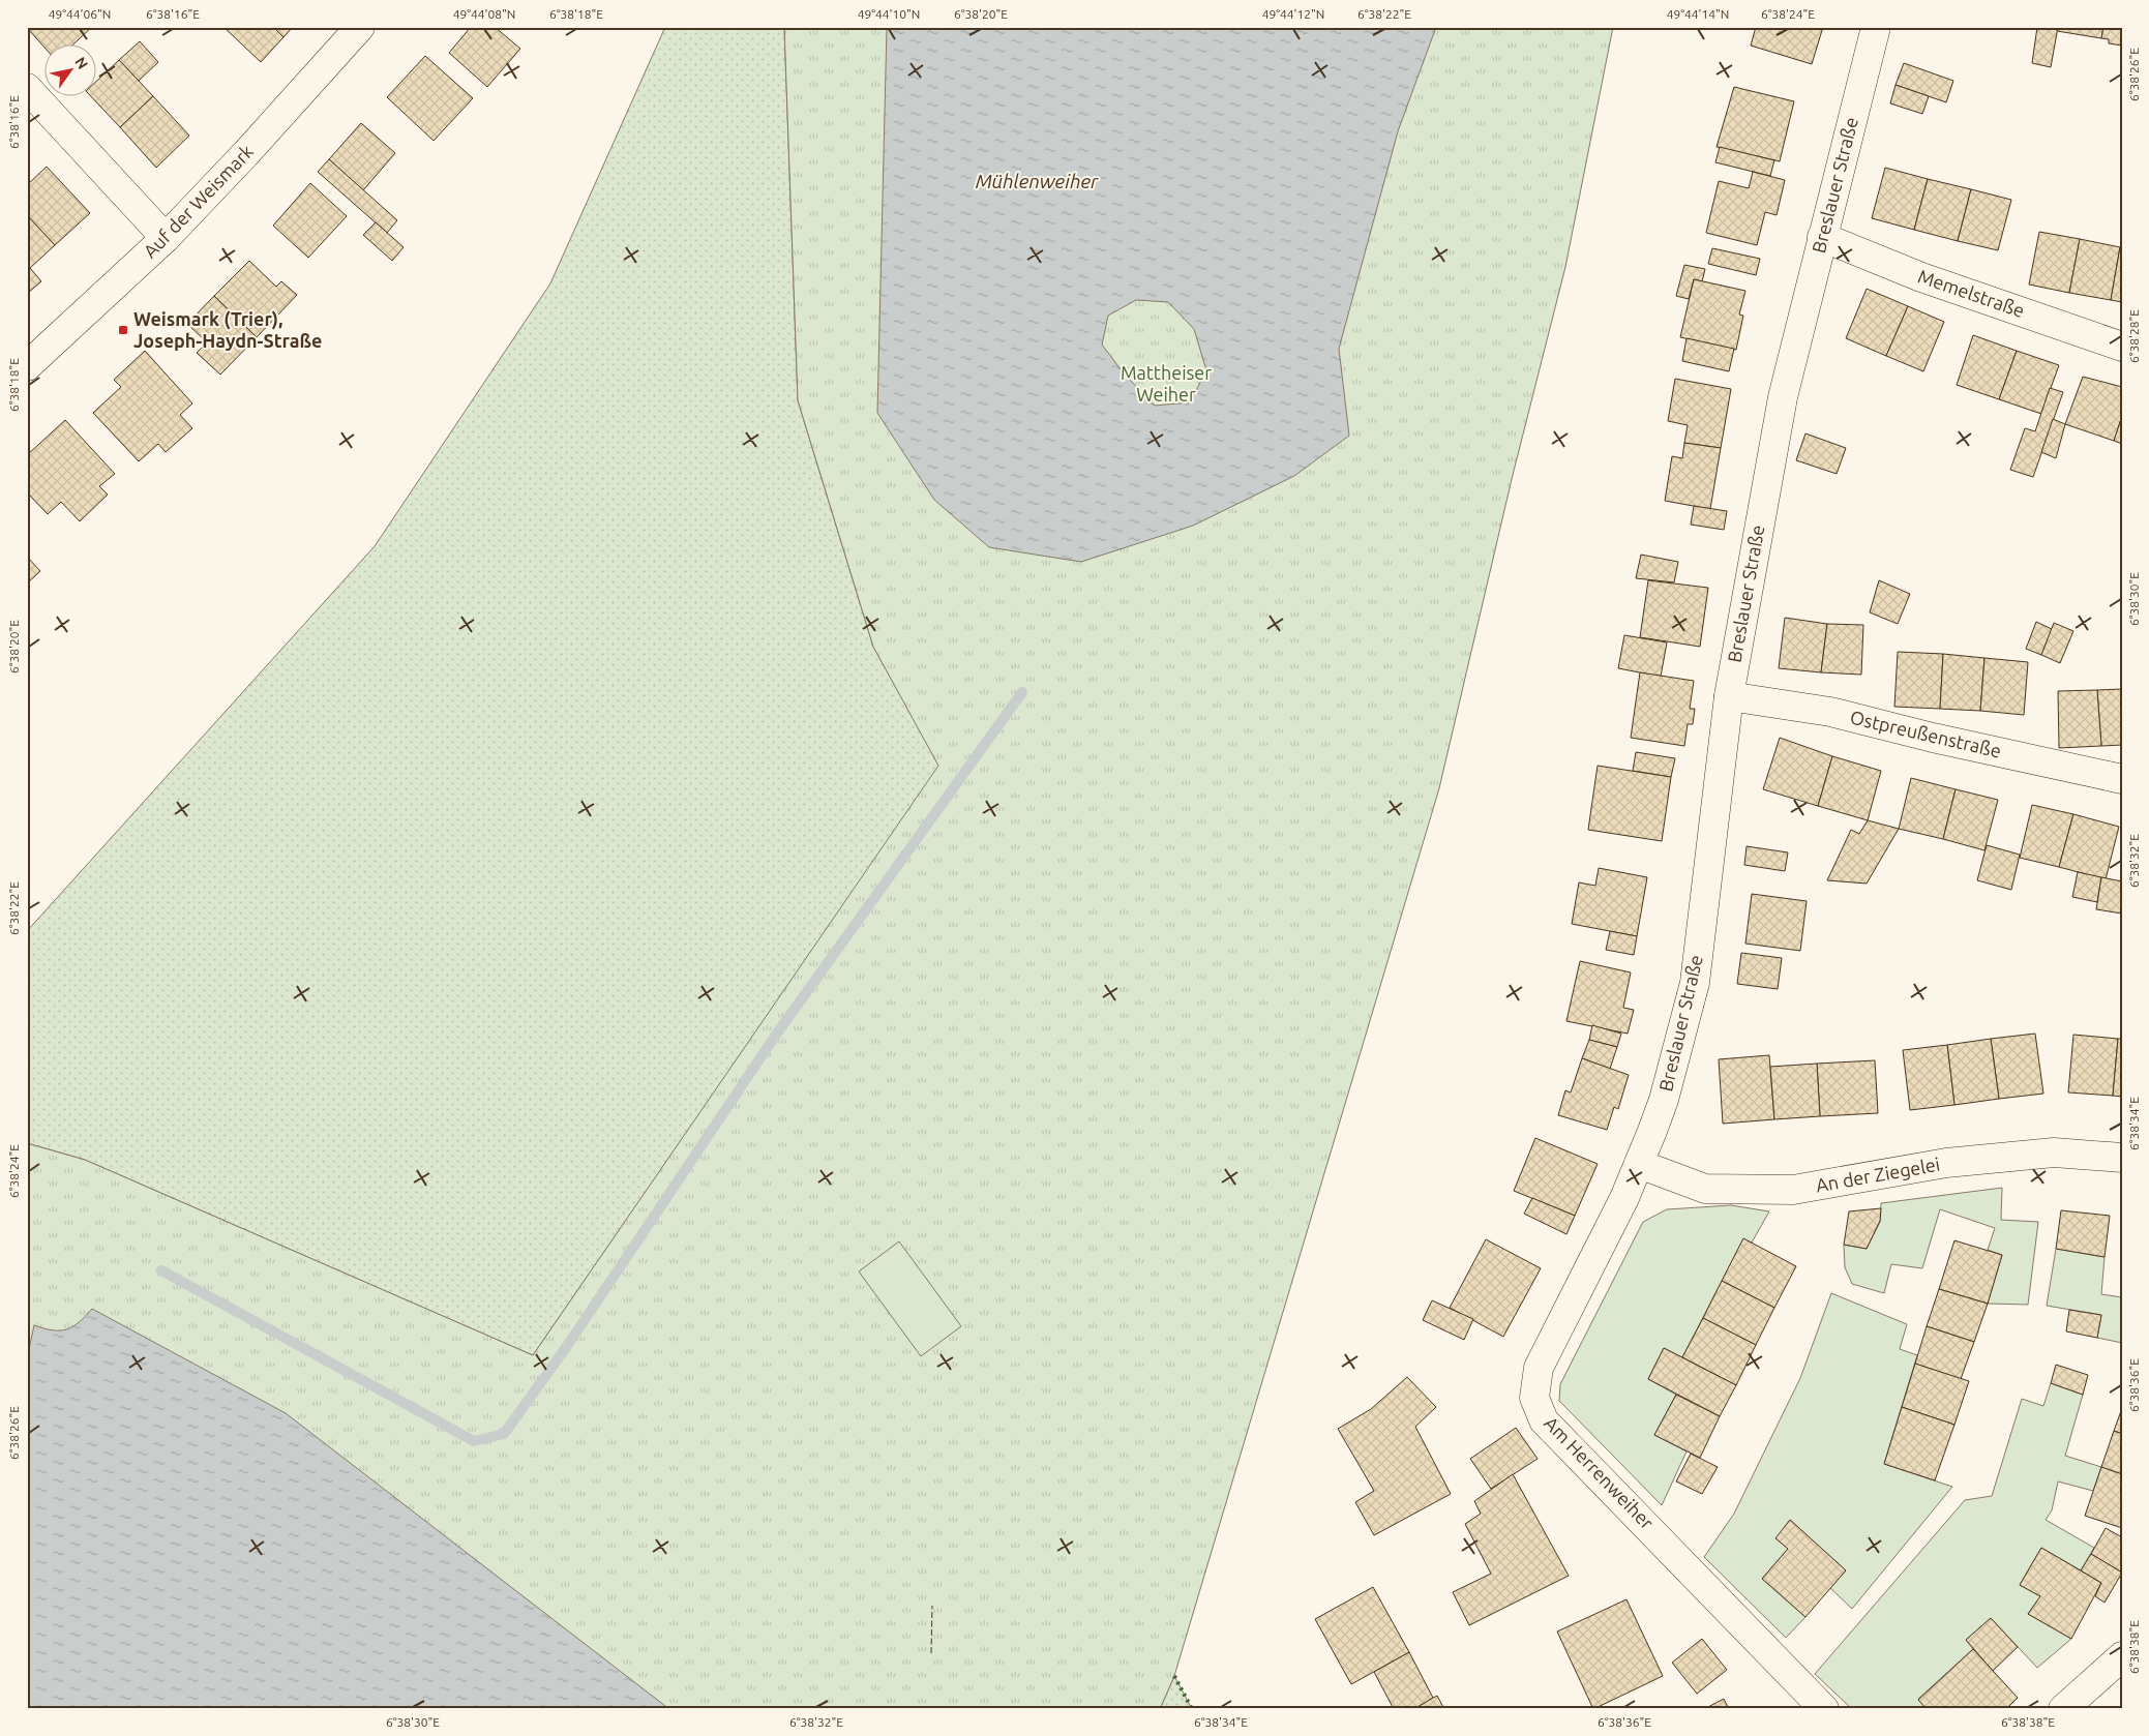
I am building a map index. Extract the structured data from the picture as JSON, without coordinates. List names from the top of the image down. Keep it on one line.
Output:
{"streets":{"street":["Breslauer Straße","Auf der Weismark","Memelstraße","Ostpreußenstraße","An der Ziegelei","Am Herrenweiher"]},"crossings":[["Breslauer Straße","Memelstraße"],["Breslauer Straße","Ostpreußenstraße"],["Breslauer Straße","An der Ziegelei"],["Breslauer Straße","Am Herrenweiher"],["An der Ziegelei","Am Herrenweiher"]],"water":["Mühlenweiher"],"parks":["Mattheiser Weiher"],"places":{"transit":["Weismark (Trier), Joseph-Haydn-Straße"]},"north":"top right","coordinates":["49°44'06\"N","6°38'16\"E","49°44'08\"N","6°38'18\"E","49°44'10\"N","6°38'20\"E","49°44'12\"N","6°38'22\"E","49°44'14\"N","6°38'24\"E","6°38'26\"E","6°38'28\"E","6°38'30\"E","6°38'32\"E","6°38'34\"E","6°38'36\"E","6°38'38\"E"]}
